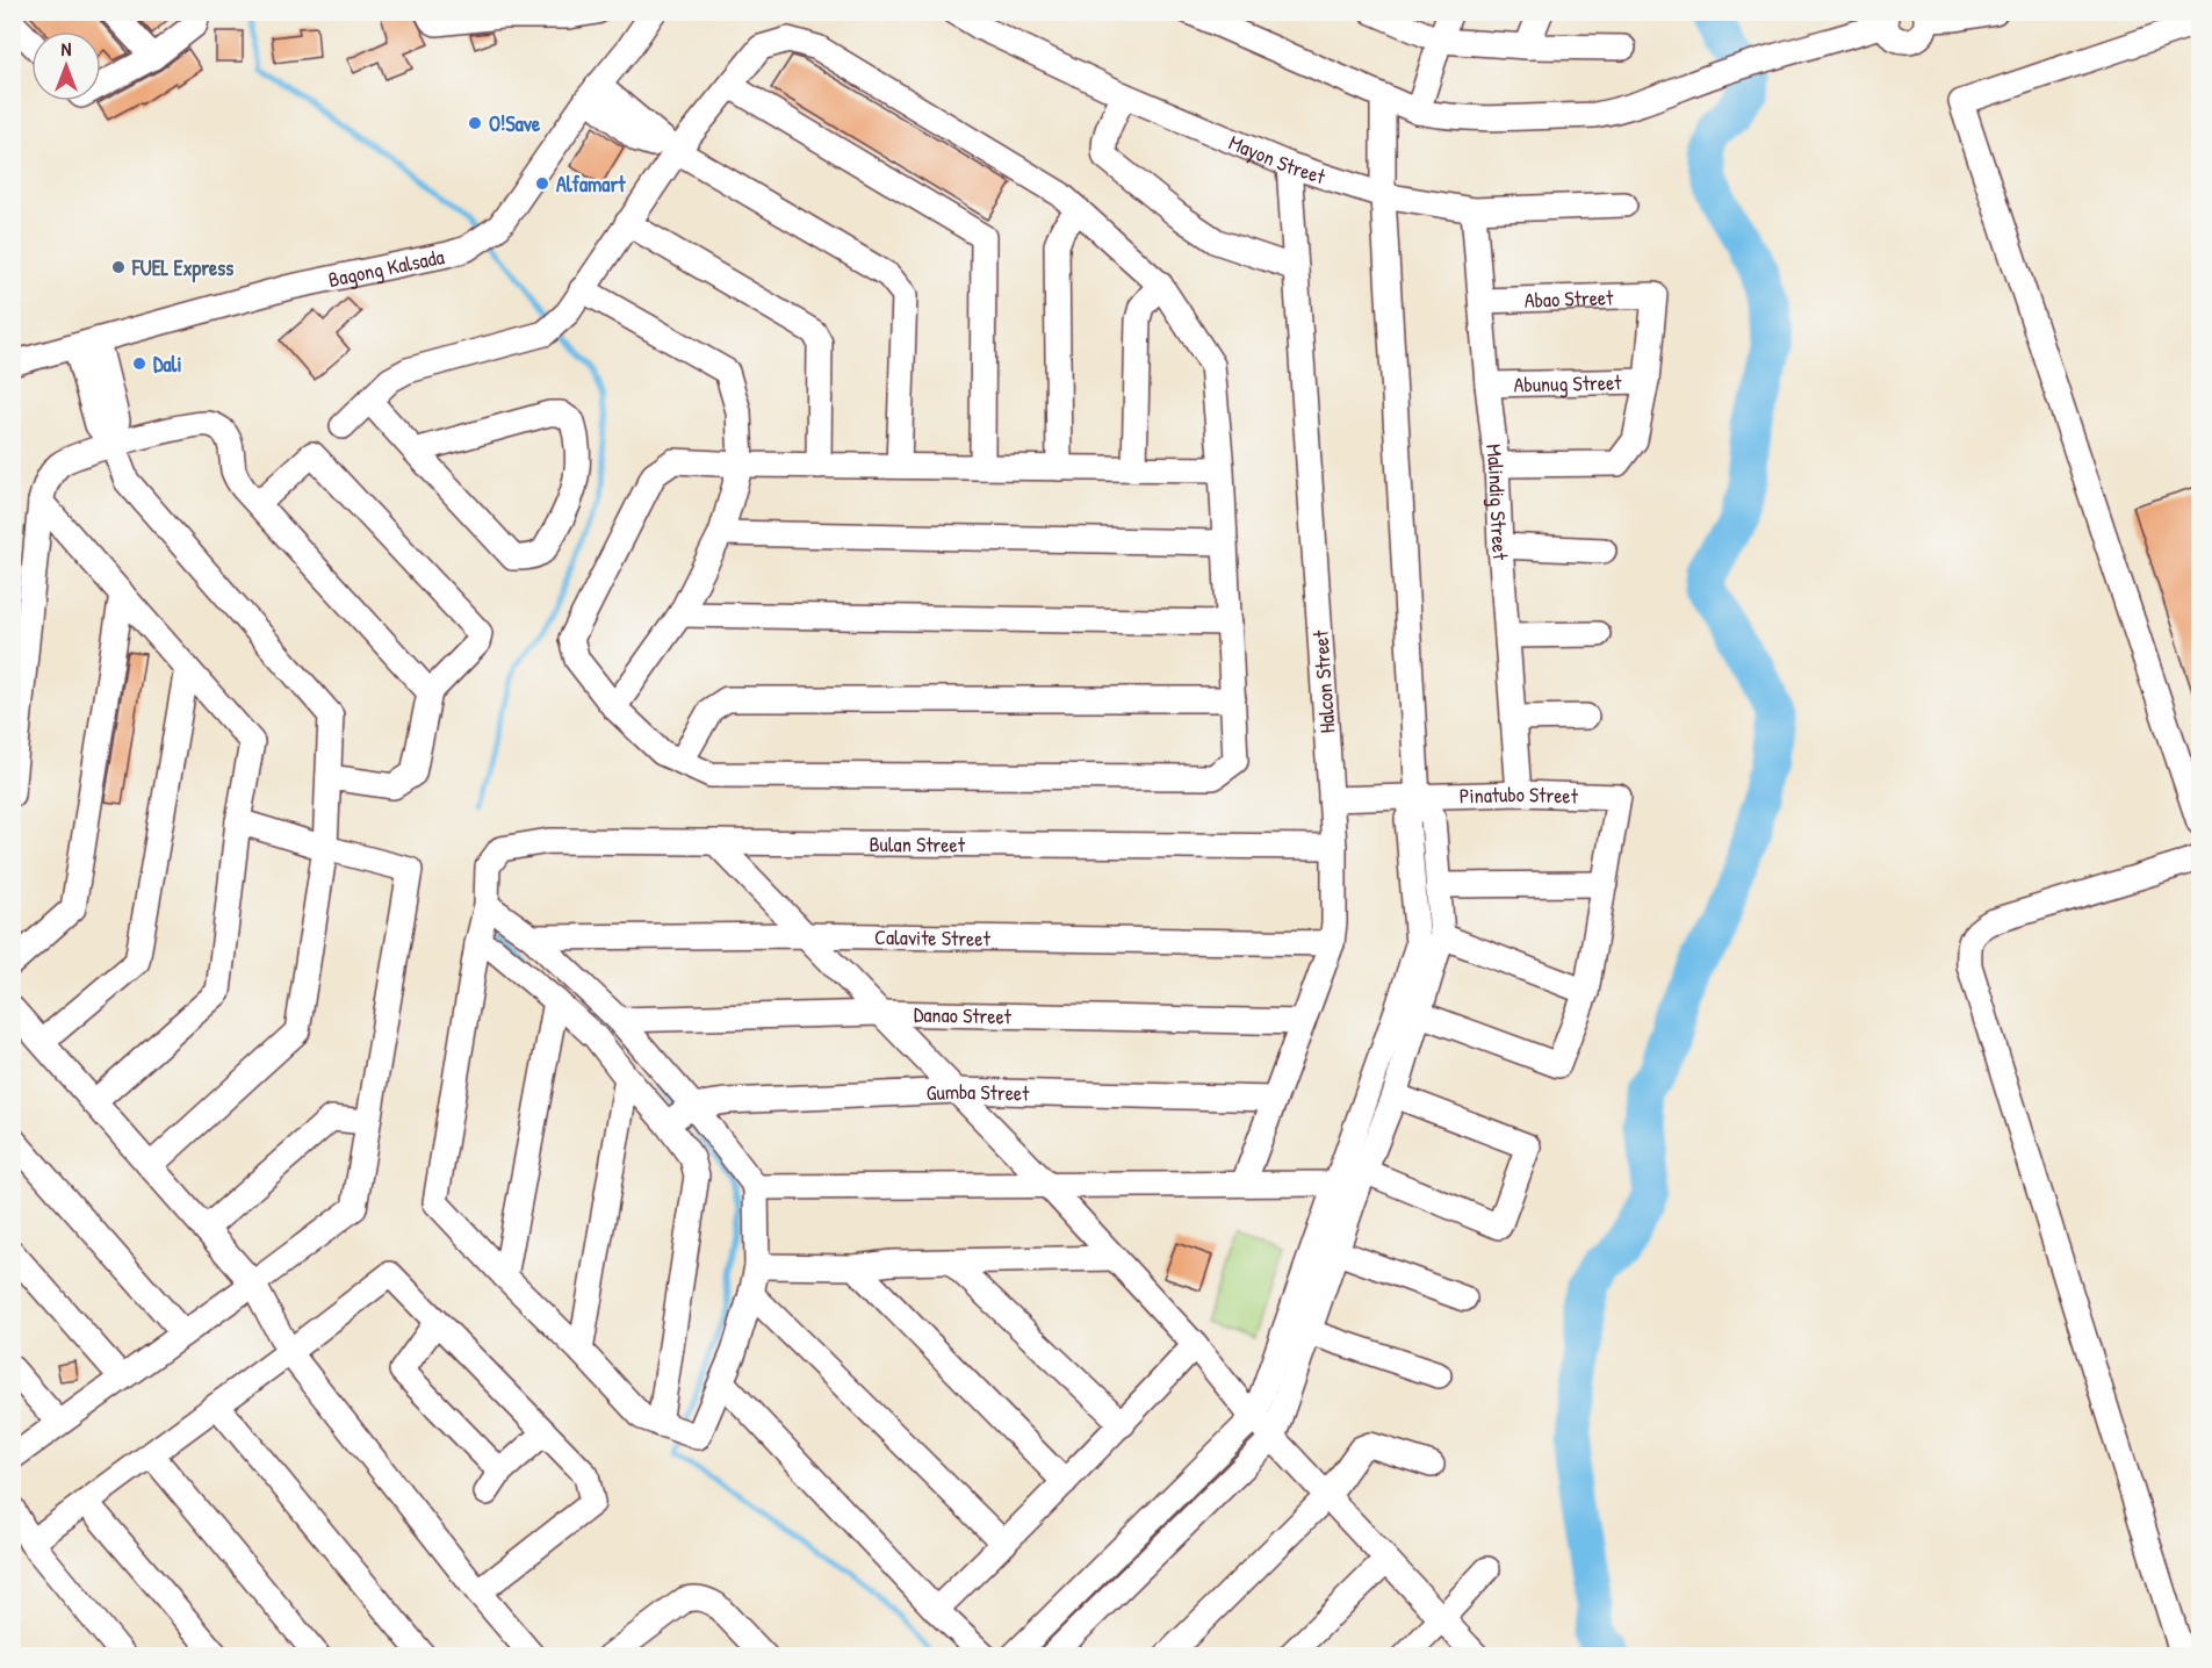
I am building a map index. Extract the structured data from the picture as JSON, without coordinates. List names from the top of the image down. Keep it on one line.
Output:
{"streets":{"street":["Mayon Street","Bagong Kalsada","Abao Street","Abunug Street","Malindig Street","Halcon Street","Pinatubo Street","Bulan Street","Calavite Street","Danao Street","Gumba Street"]},"crossings":[["Mayon Street","Malindig Street"],["Mayon Street","Halcon Street"],["Abao Street","Abunug Street"],["Abao Street","Malindig Street"],["Abunug Street","Malindig Street"],["Malindig Street","Pinatubo Street"],["Halcon Street","Pinatubo Street"],["Halcon Street","Bulan Street"],["Halcon Street","Calavite Street"],["Halcon Street","Danao Street"],["Halcon Street","Gumba Street"]],"places":["O!Save","Alfamart","FUEL Express","Dali"],"north":"top"}
